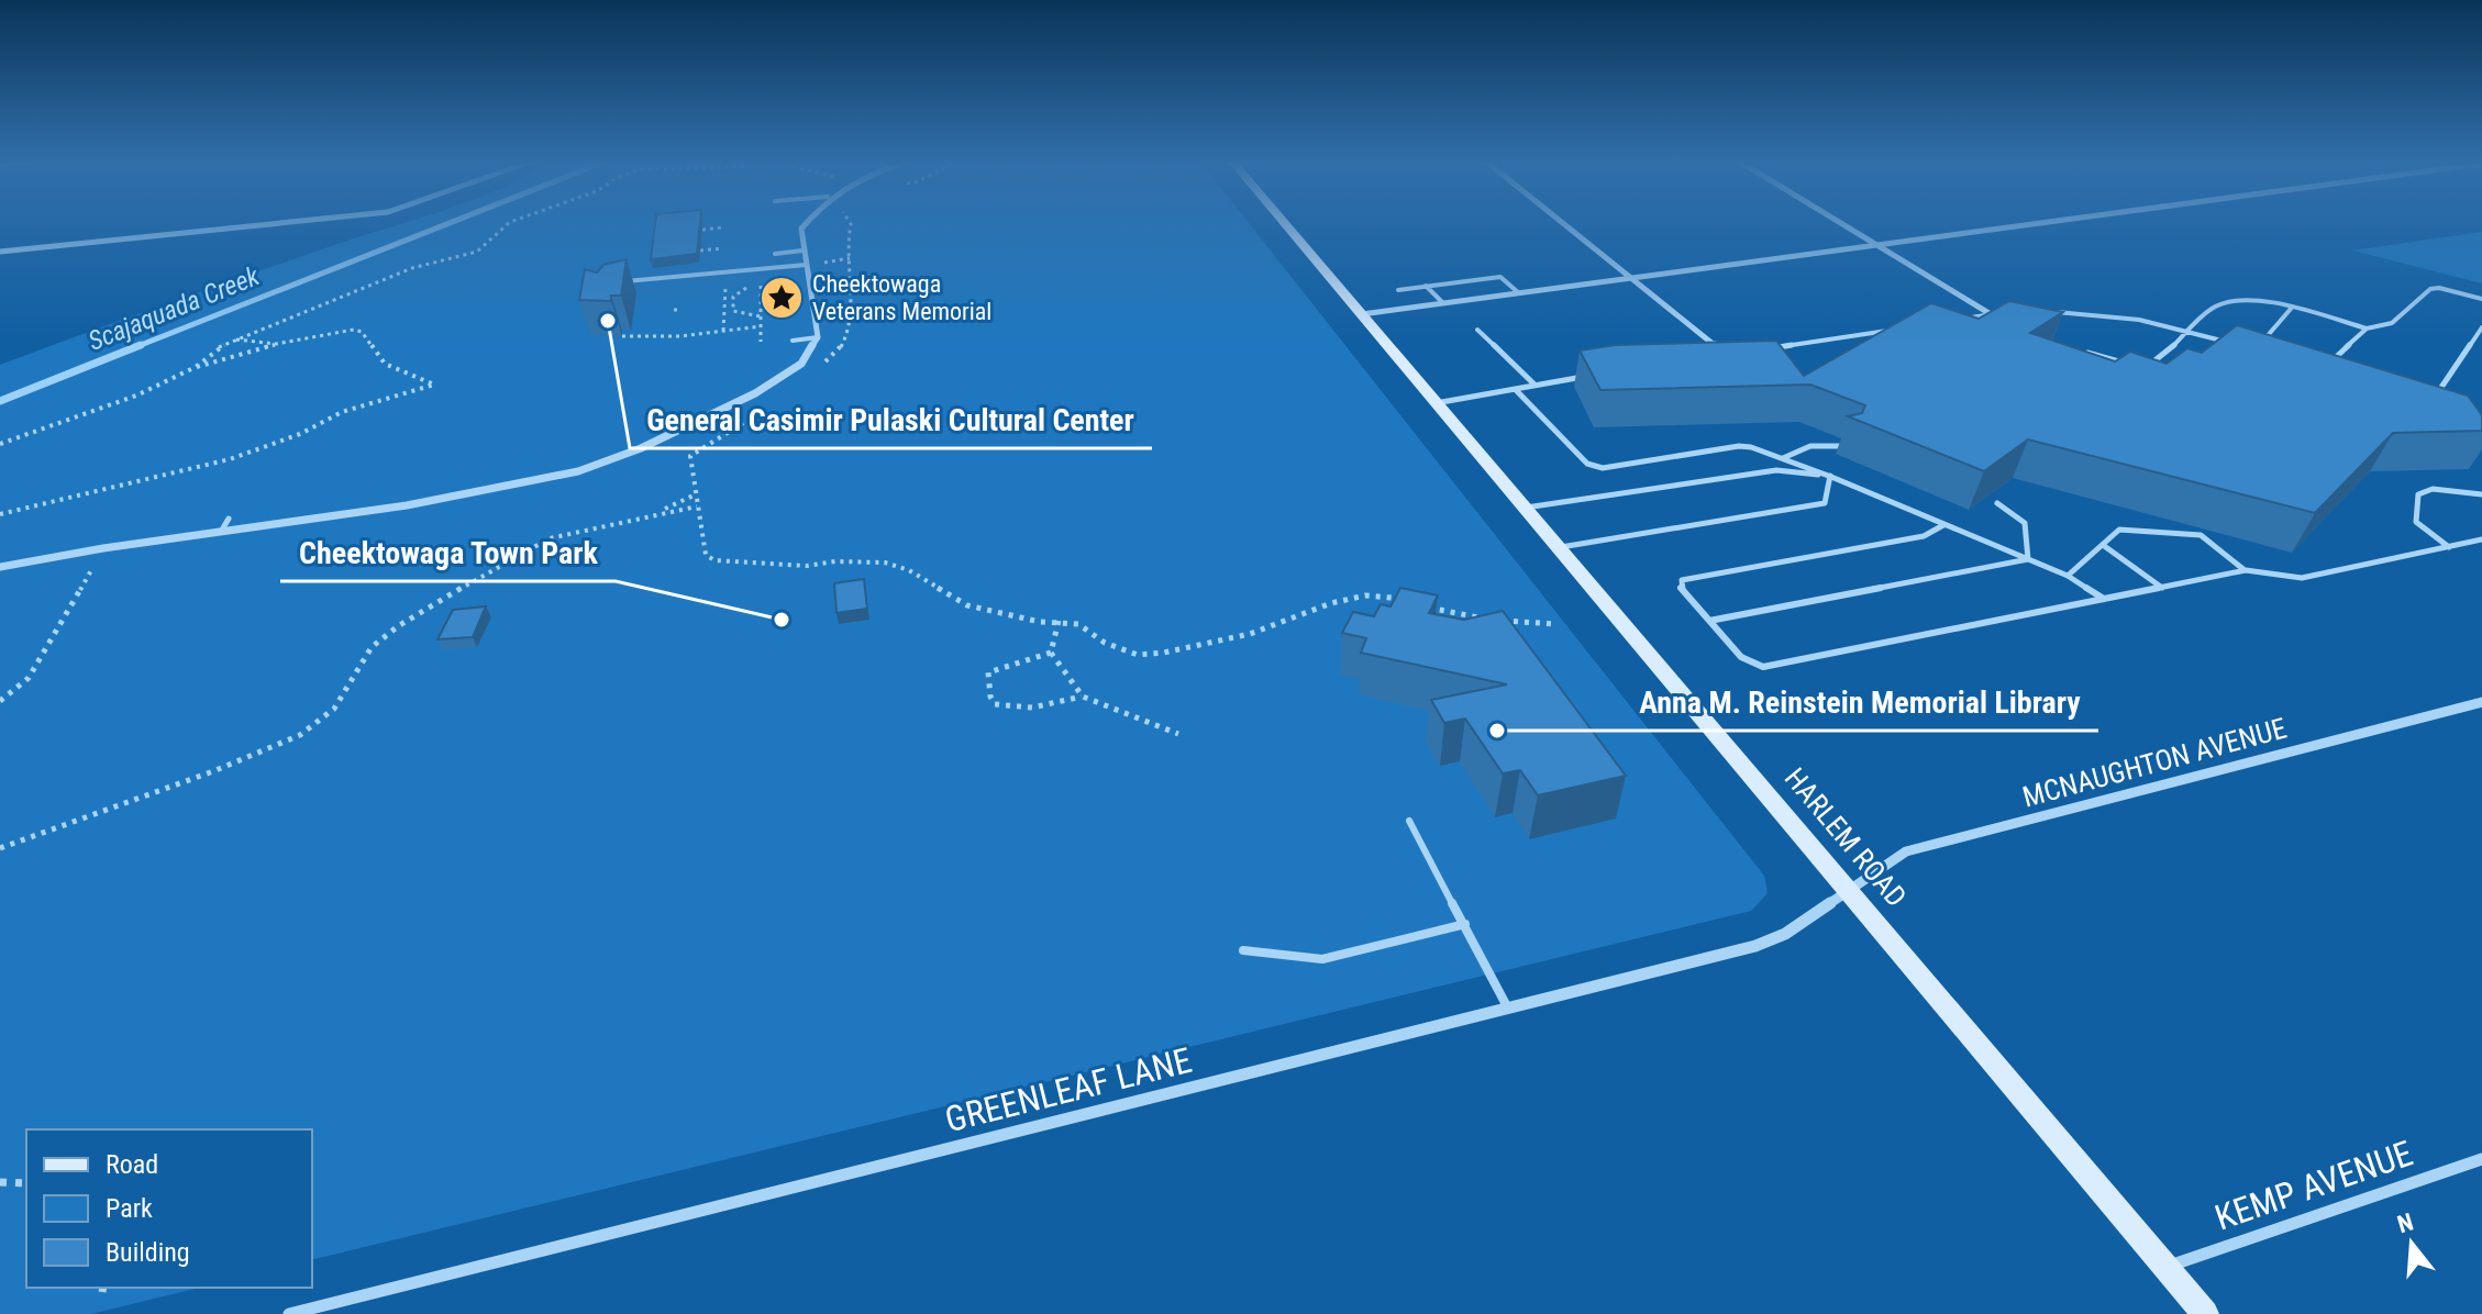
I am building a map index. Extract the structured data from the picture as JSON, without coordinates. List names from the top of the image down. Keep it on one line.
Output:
{"streets":{"main road":["HARLEM ROAD"],"street":["MCNAUGHTON AVENUE","GREENLEAF LANE","KEMP AVENUE"]},"crossings":[["MCNAUGHTON AVENUE","HARLEM ROAD"],["MCNAUGHTON AVENUE","GREENLEAF LANE"],["HARLEM ROAD","GREENLEAF LANE"],["HARLEM ROAD","KEMP AVENUE"]],"water":["Scajaquada Creek"],"places":{"place":["Cheektowaga Veterans Memorial"],"other":["General Casimir Pulaski Cultural Center","Cheektowaga Town Park","Anna M. Reinstein Memorial Library"]},"legend":["Road","Park","Building"],"north":"top"}
